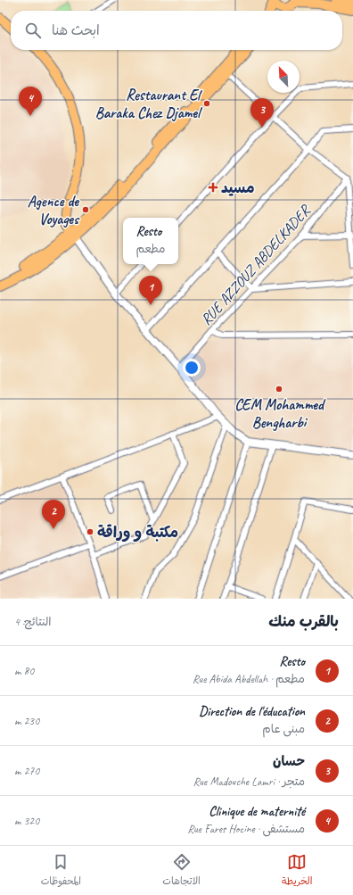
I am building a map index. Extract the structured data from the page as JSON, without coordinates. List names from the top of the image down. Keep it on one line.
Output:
{"streets":{"street":["RUE AZZOUZ ABDELKADER"]},"places":{"other":["Restaurant El Baraka Chez Djamel","Agence de Voyages","CEM Mohammed Bengharbi","مكتبة و وراقة"],"health":["مسيد"]},"north":"top left","page":{"search":"ابحث هنا","pins":["4","3","1","2"],"popup":["Resto","مطعم"],"heading":["بالقرب منك","النتائج: 4"],"list":[{"mark":"1","name":"Resto","note":"مطعم · Rue Abida Abdellah","value":"80 m"},{"mark":"2","name":"Direction de l'éducation","note":"مبنى عام","value":"230 m"},{"mark":"3","name":"حسان","note":"متجر · Rue Madouche Lamri","value":"270 m"},{"mark":"4","name":"Clinique de maternité","note":"مستشفى · Rue Fares Hocine","value":"320 m"}],"nav":["الخريطة","الاتجاهات","المحفوظات"]}}
